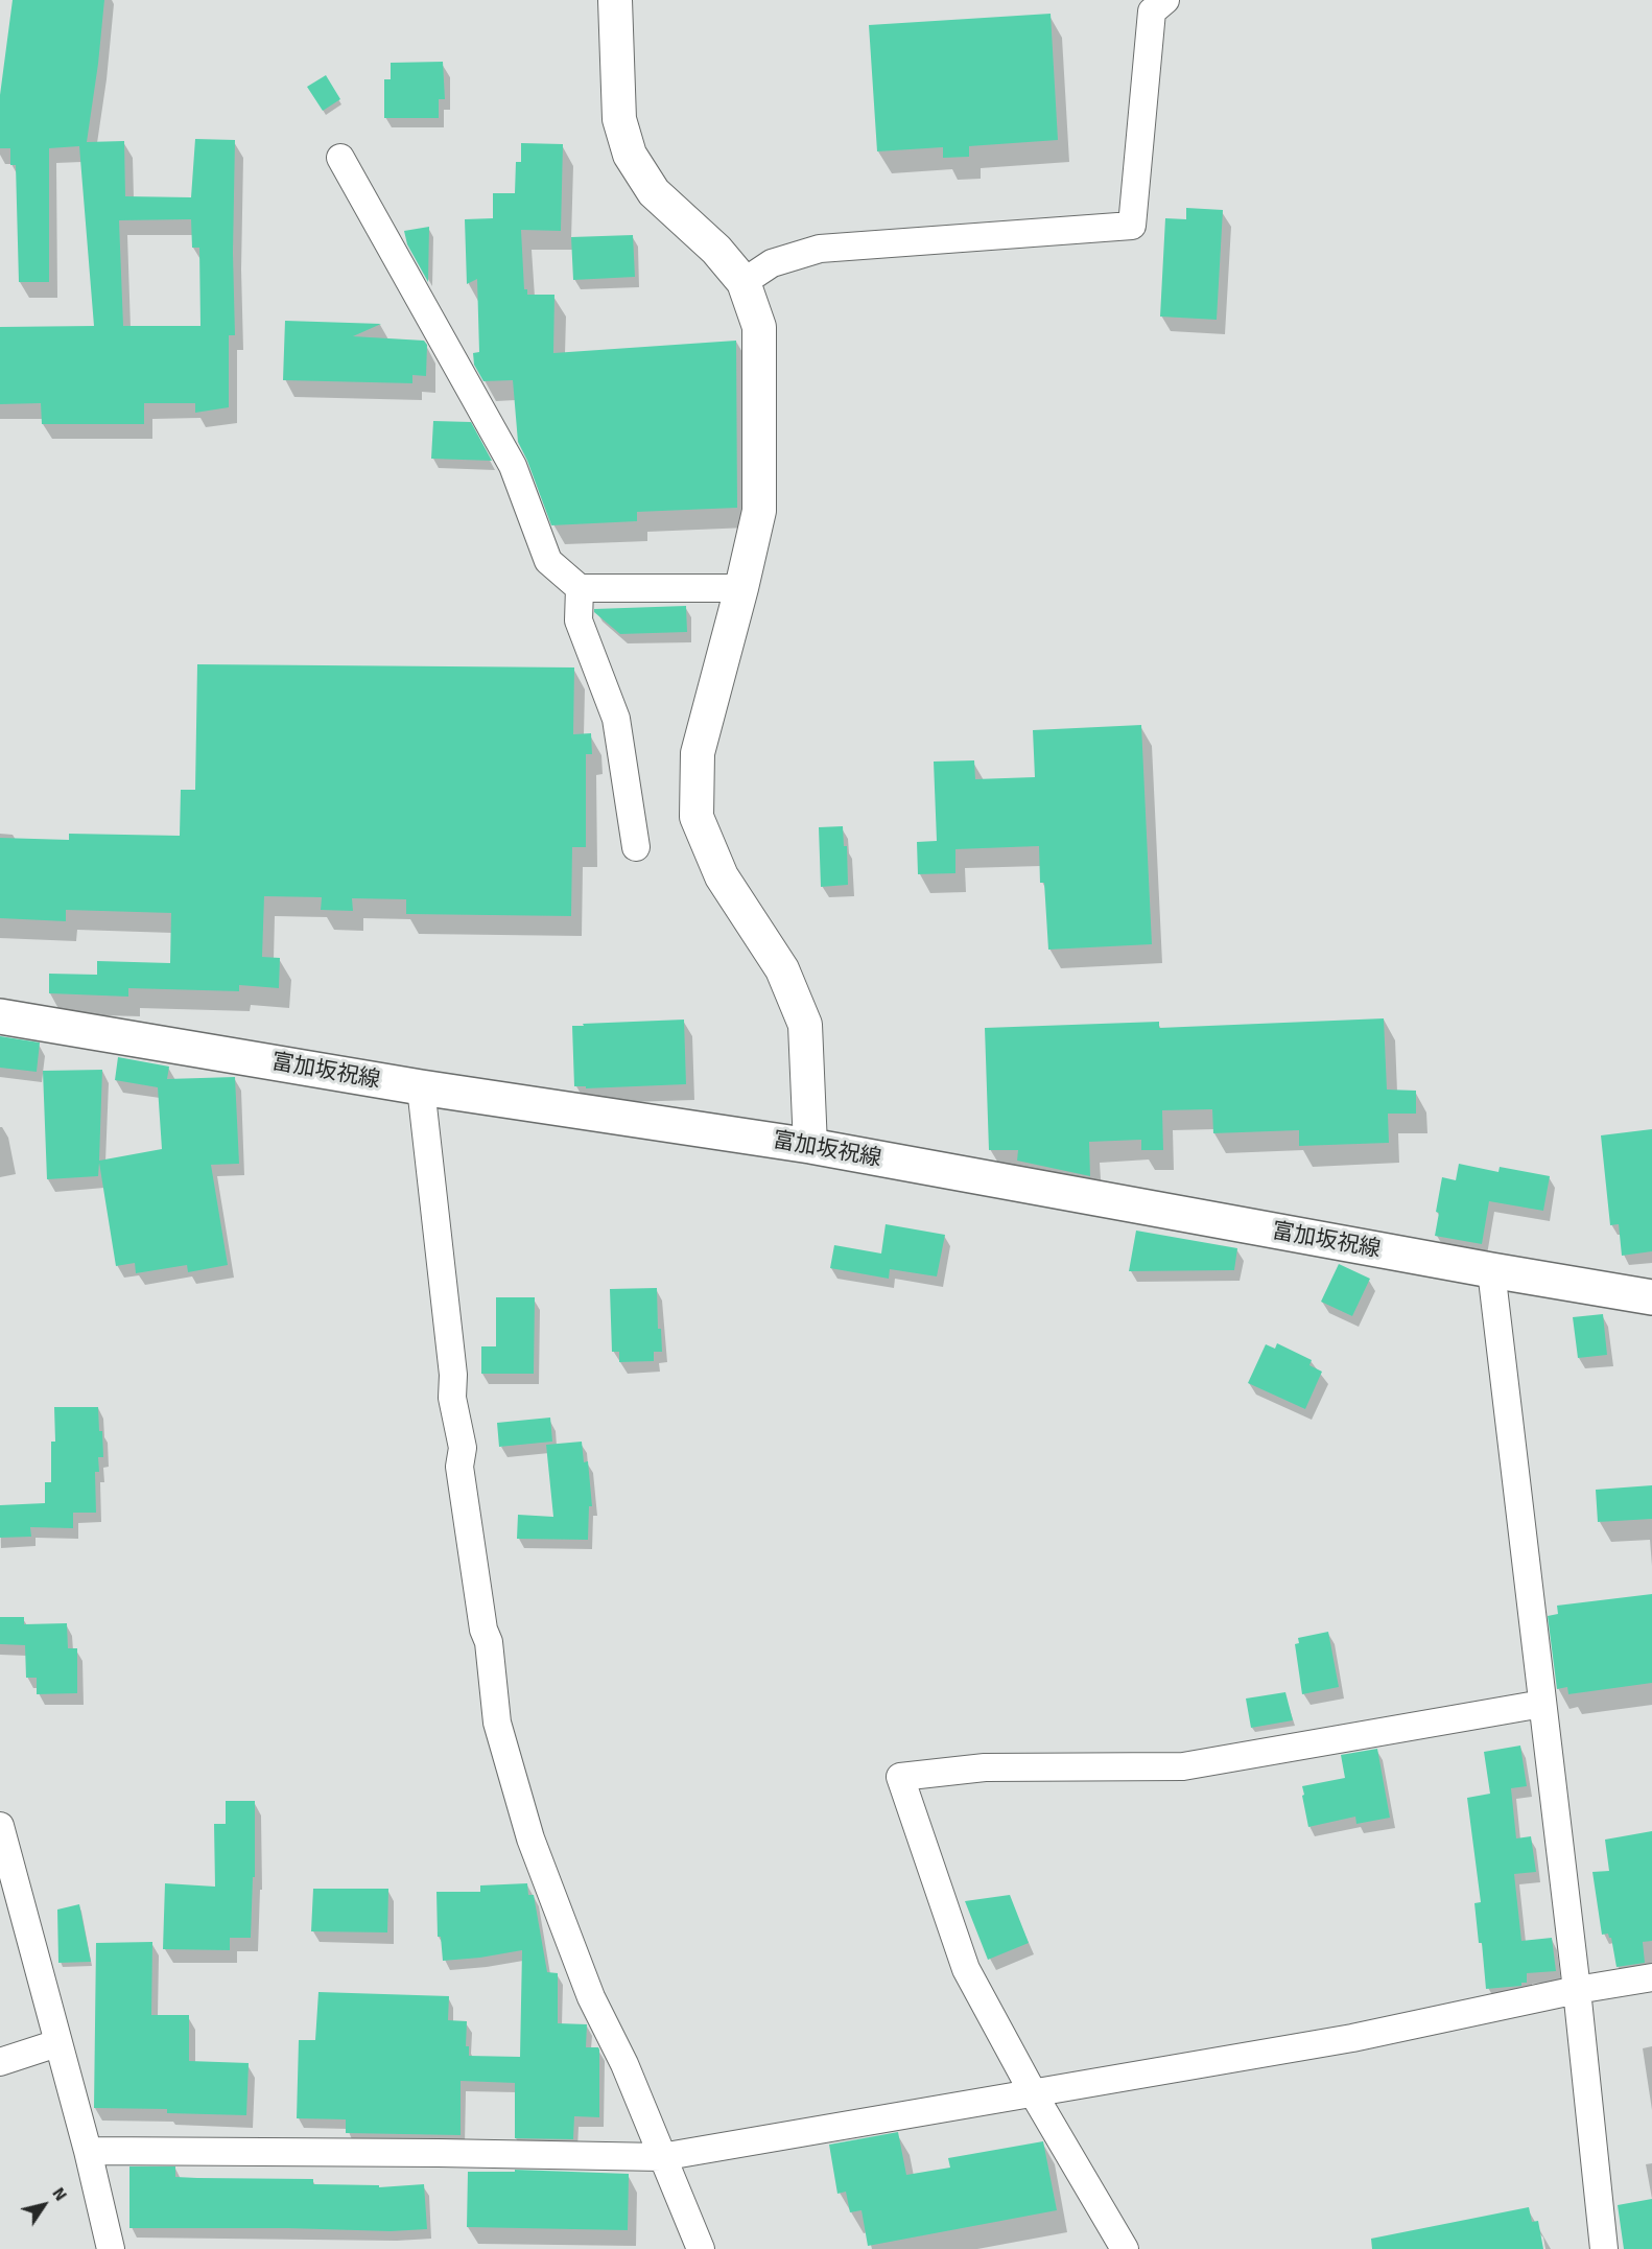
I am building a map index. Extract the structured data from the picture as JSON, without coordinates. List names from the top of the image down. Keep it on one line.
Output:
{"streets":{"main road":["富加坂祝線"]},"north":"top right"}
